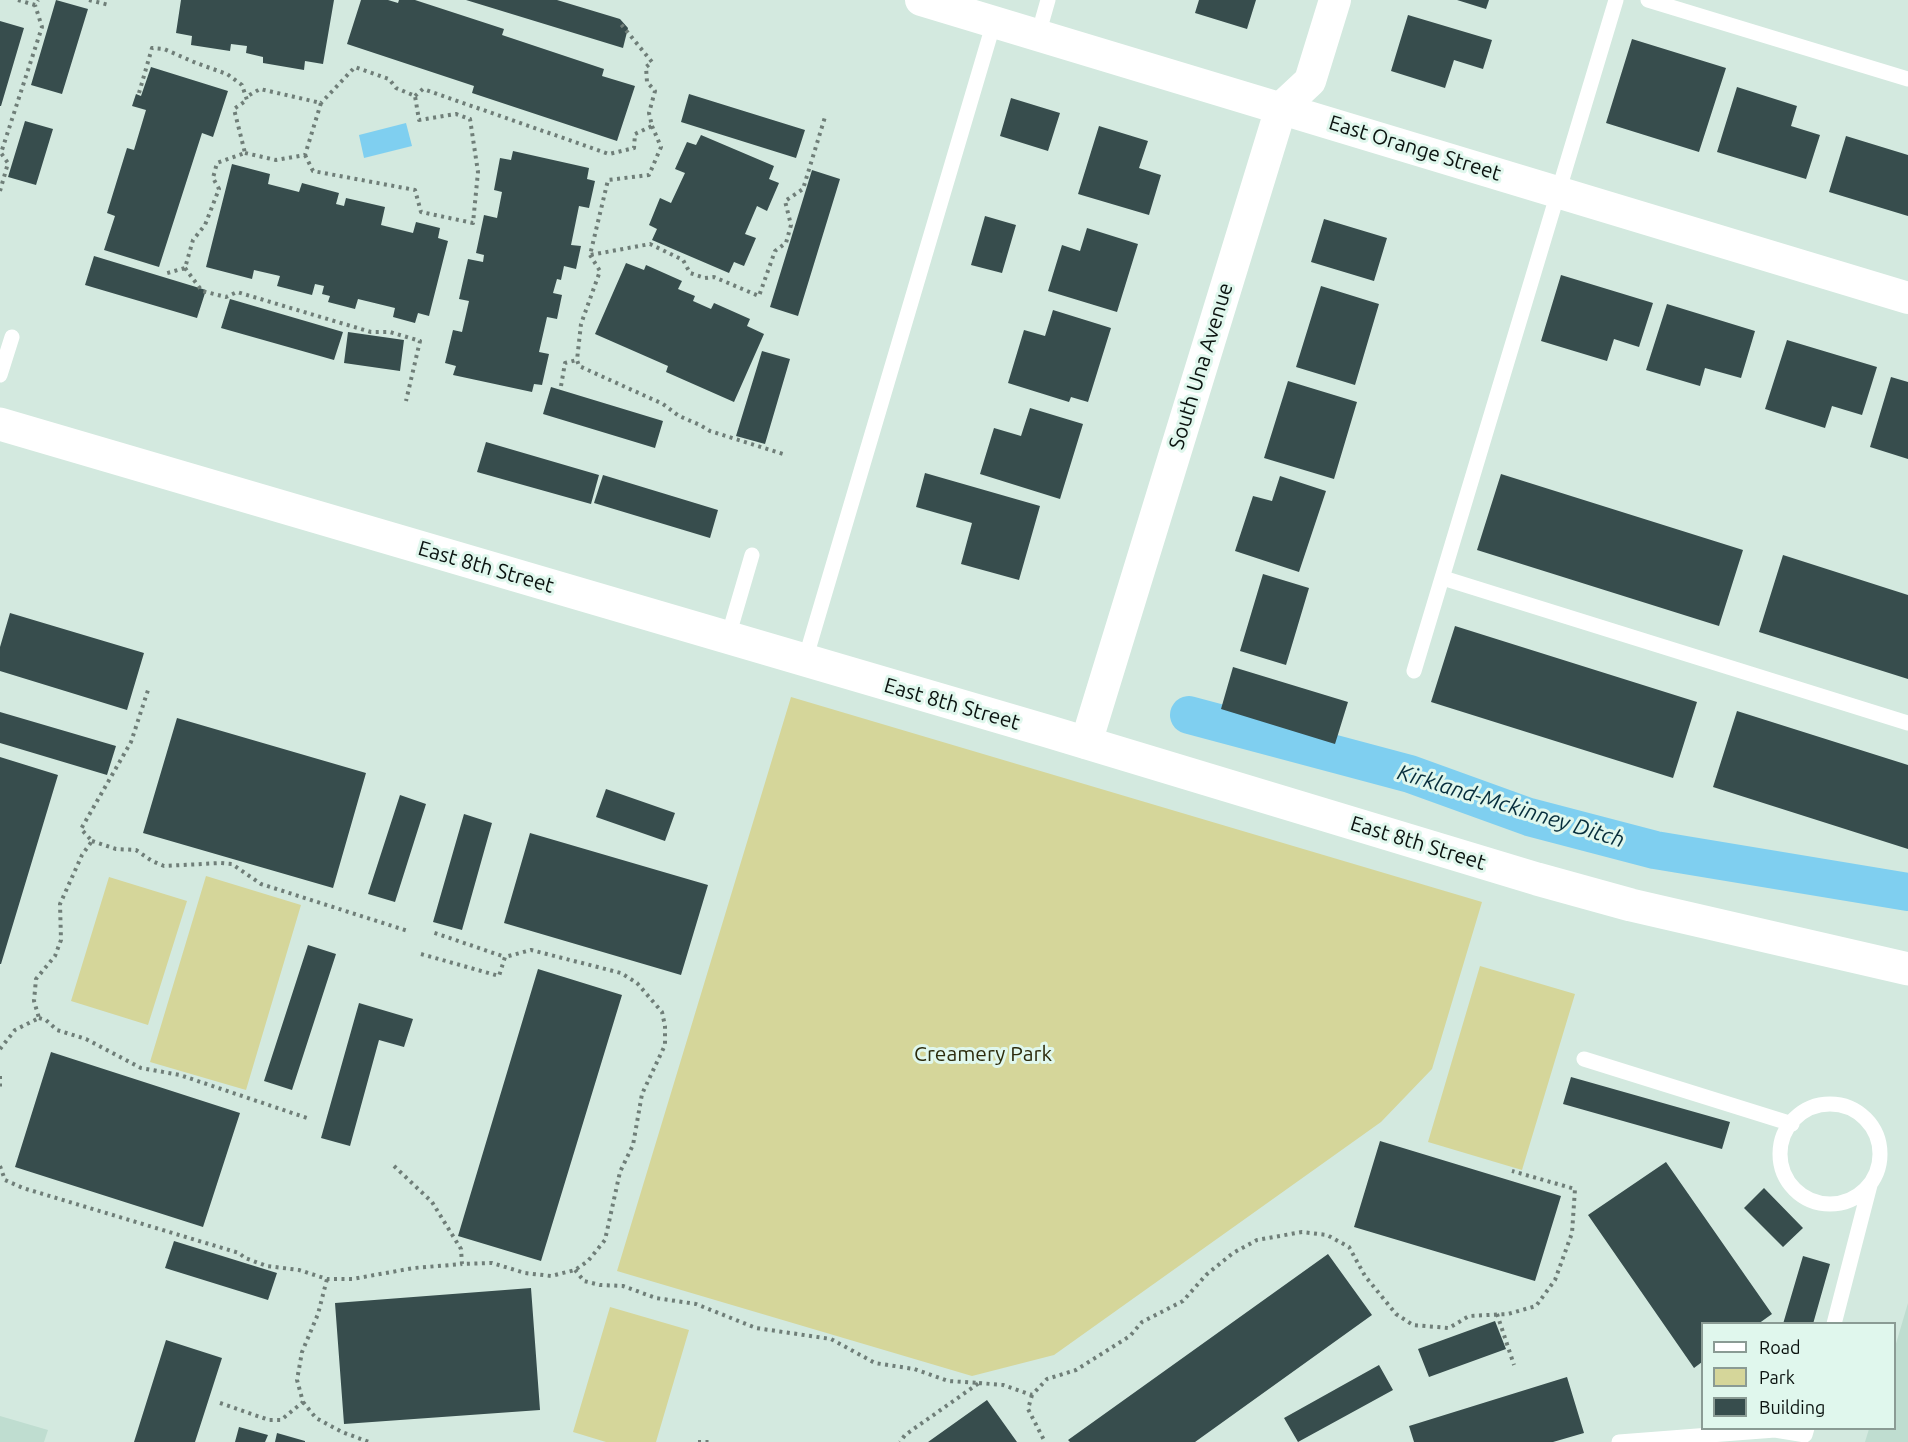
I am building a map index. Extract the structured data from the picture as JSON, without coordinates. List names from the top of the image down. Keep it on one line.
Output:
{"streets":{"street":["East Orange Street","South Una Avenue","East 8th Street"]},"crossings":[["East Orange Street","South Una Avenue"],["South Una Avenue","East 8th Street"]],"water":["Kirkland-Mckinney Ditch"],"parks":["Creamery Park"],"legend":["Road","Park","Building"]}
